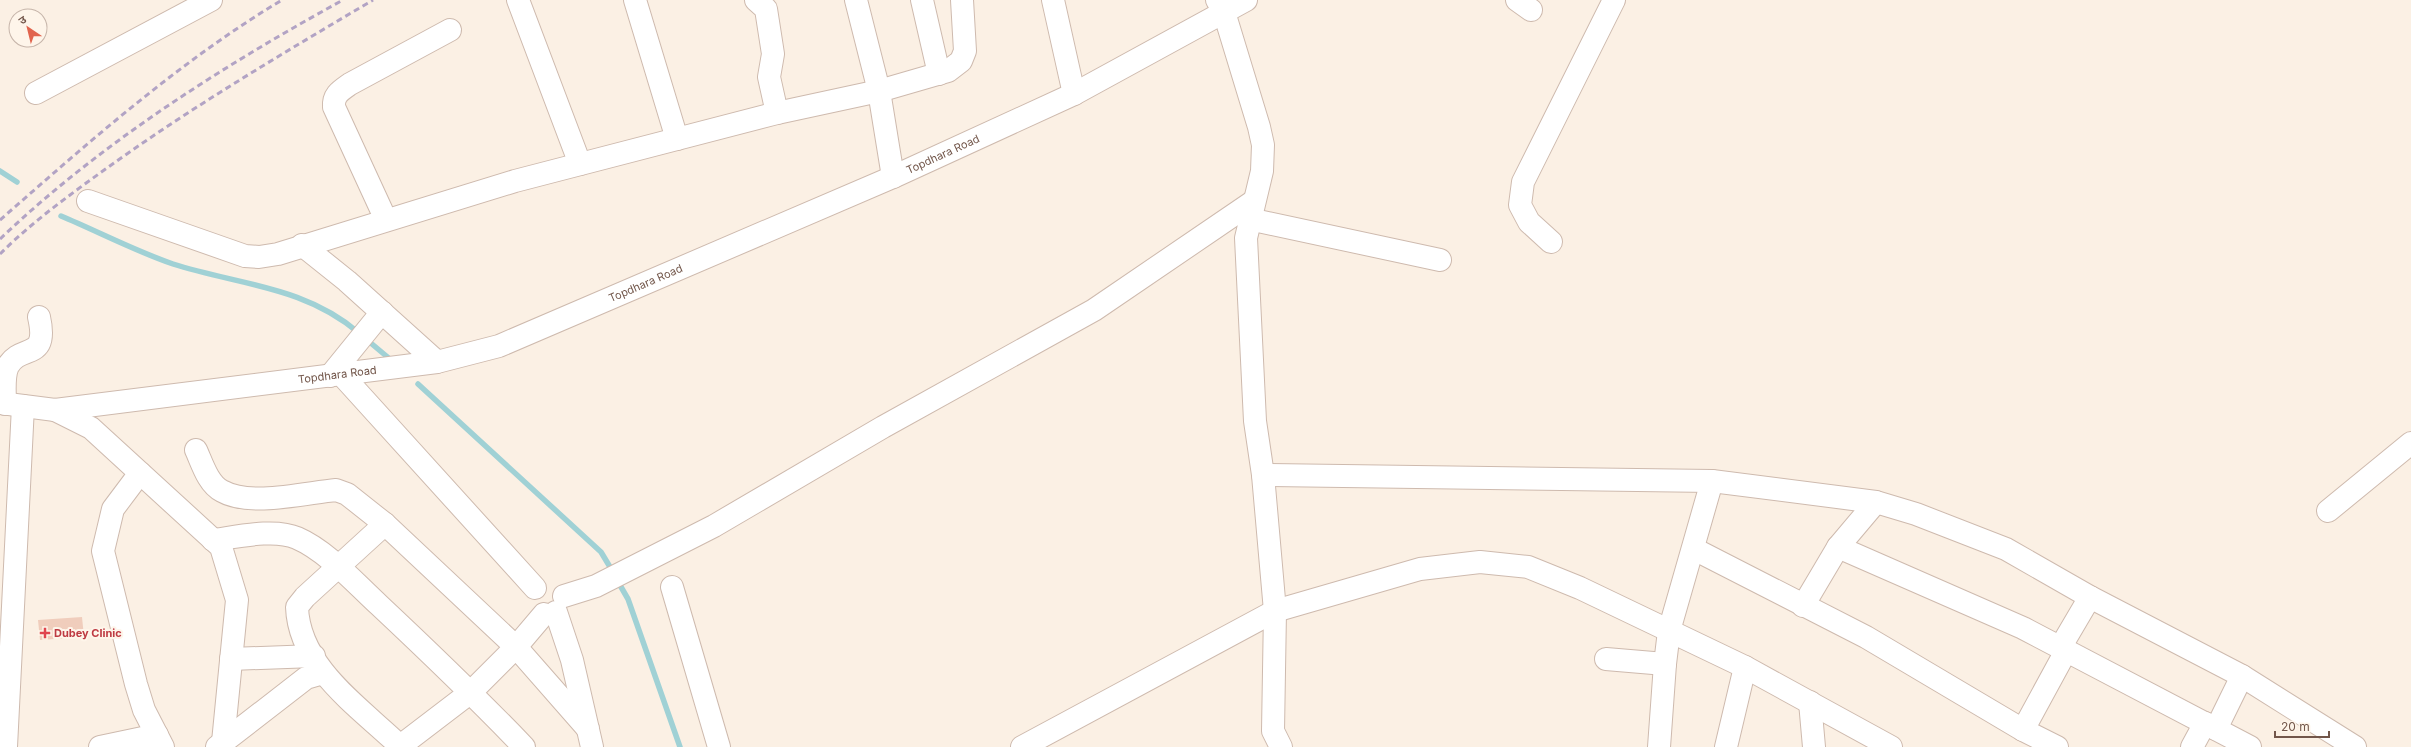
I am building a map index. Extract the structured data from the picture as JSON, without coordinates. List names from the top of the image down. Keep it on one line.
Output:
{"streets":{"street":["Topdhara Road"]},"places":{"health":["Dubey Clinic"]},"scale_bar":"20 m","north":"top left"}
